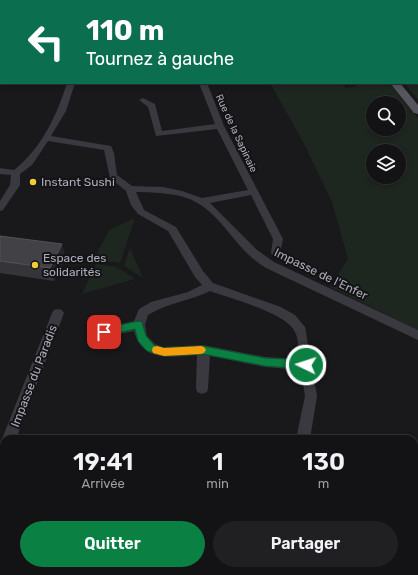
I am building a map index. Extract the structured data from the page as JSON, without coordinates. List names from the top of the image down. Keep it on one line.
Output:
{"streets":{"street":["Rue de la Sapinaie","Impasse de l'Enfer","Impasse du Paradis"]},"places":["Instant Sushi","Espace des solidarités"],"page":{"turn":["110 m","Tournez à gauche"],"eta":["19:41","Arrivée","1","min","130","m"],"buttons":["Quitter","Partager"]}}
